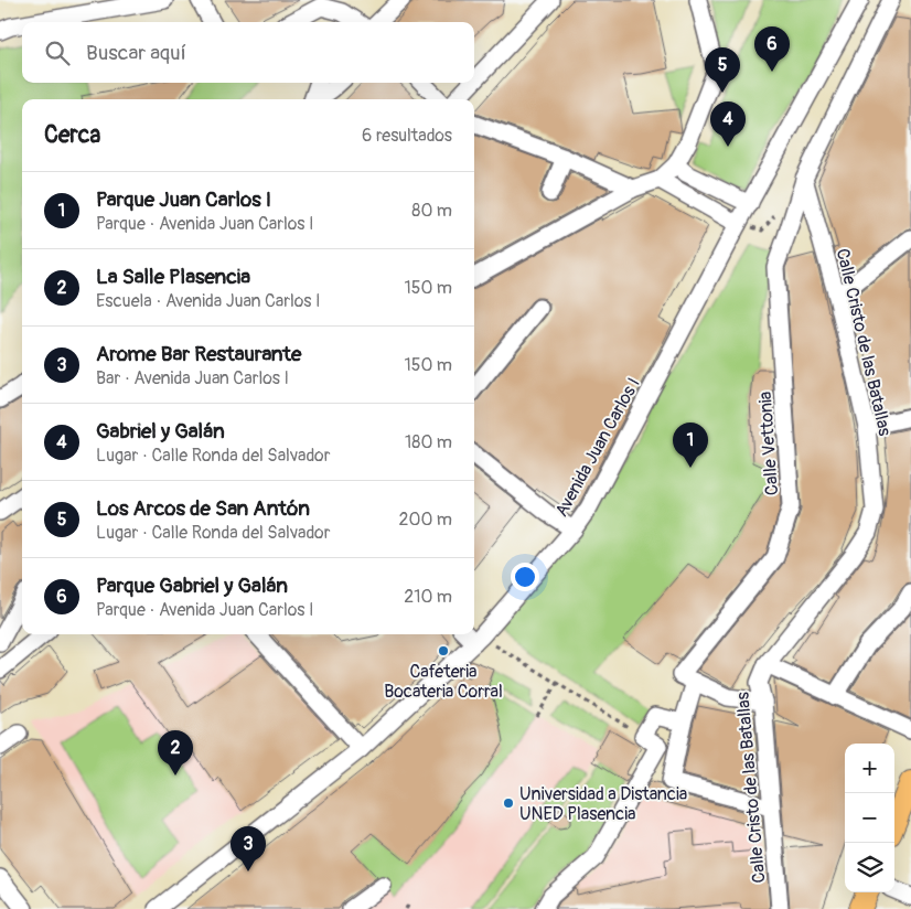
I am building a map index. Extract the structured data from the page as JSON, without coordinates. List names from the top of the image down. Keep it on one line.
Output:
{"streets":{"street":["Calle Cristo de las Batallas","Calle Vettonia","Avenida Juan Carlos I"]},"crossings":[["Calle Cristo de las Batallas","Calle Vettonia"]],"places":["Cafeteria Bocateria Corral","Universidad a Distancia UNED Plasencia"],"page":{"search":"Buscar aquí","pins":["6","5","4","1","2","3"],"heading":["Cerca","6 resultados"],"list":[{"mark":"1","name":"Parque Juan Carlos I","note":"Parque · Avenida Juan Carlos I","value":"80 m"},{"mark":"2","name":"La Salle Plasencia","note":"Escuela · Avenida Juan Carlos I","value":"150 m"},{"mark":"3","name":"Arome Bar Restaurante","note":"Bar · Avenida Juan Carlos I","value":"150 m"},{"mark":"4","name":"Gabriel y Galán","note":"Lugar · Calle Ronda del Salvador","value":"180 m"},{"mark":"5","name":"Los Arcos de San Antón","note":"Lugar · Calle Ronda del Salvador","value":"200 m"},{"mark":"6","name":"Parque Gabriel y Galán","note":"Parque · Avenida Juan Carlos I","value":"210 m"}],"map_buttons":["+","−"]}}
